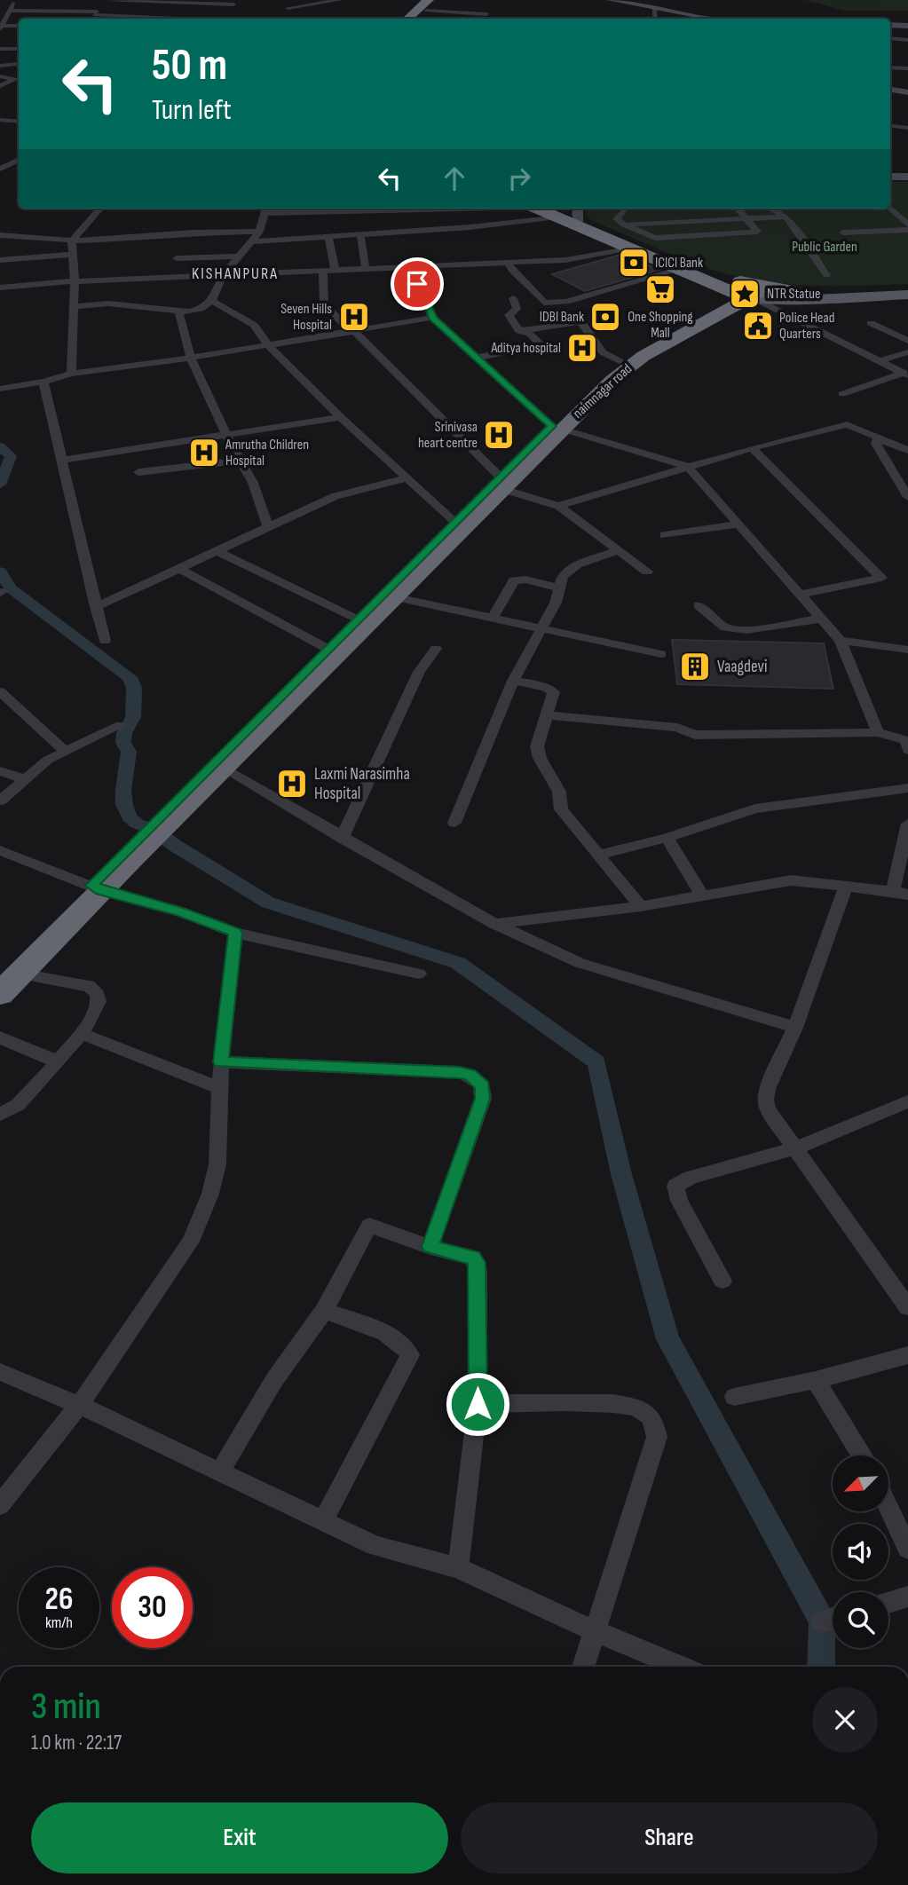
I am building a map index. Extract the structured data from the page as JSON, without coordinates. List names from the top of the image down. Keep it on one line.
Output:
{"streets":{"highway":["naimnagar road"]},"districts":["KISHANPURA"],"parks":["Public Garden"],"places":{"bank":["ICICI Bank","IDBI Bank"],"supermarket":["One Shopping Mall"],"place":["NTR Statue"],"hospital":["Seven Hills Hospital","Aditya hospital","Srinivasa heart centre","Amrutha Children Hospital","Laxmi Narasimha Hospital"],"public building":["Police Head Quarters"],"building":["Vaagdevi"]},"north":"bottom left","page":{"turn":["50 m","Turn left"],"speed":"26 km/h","limit":"30","heading":["3 min","1.0 km · 22:17"],"buttons":["Exit","Share"]}}
